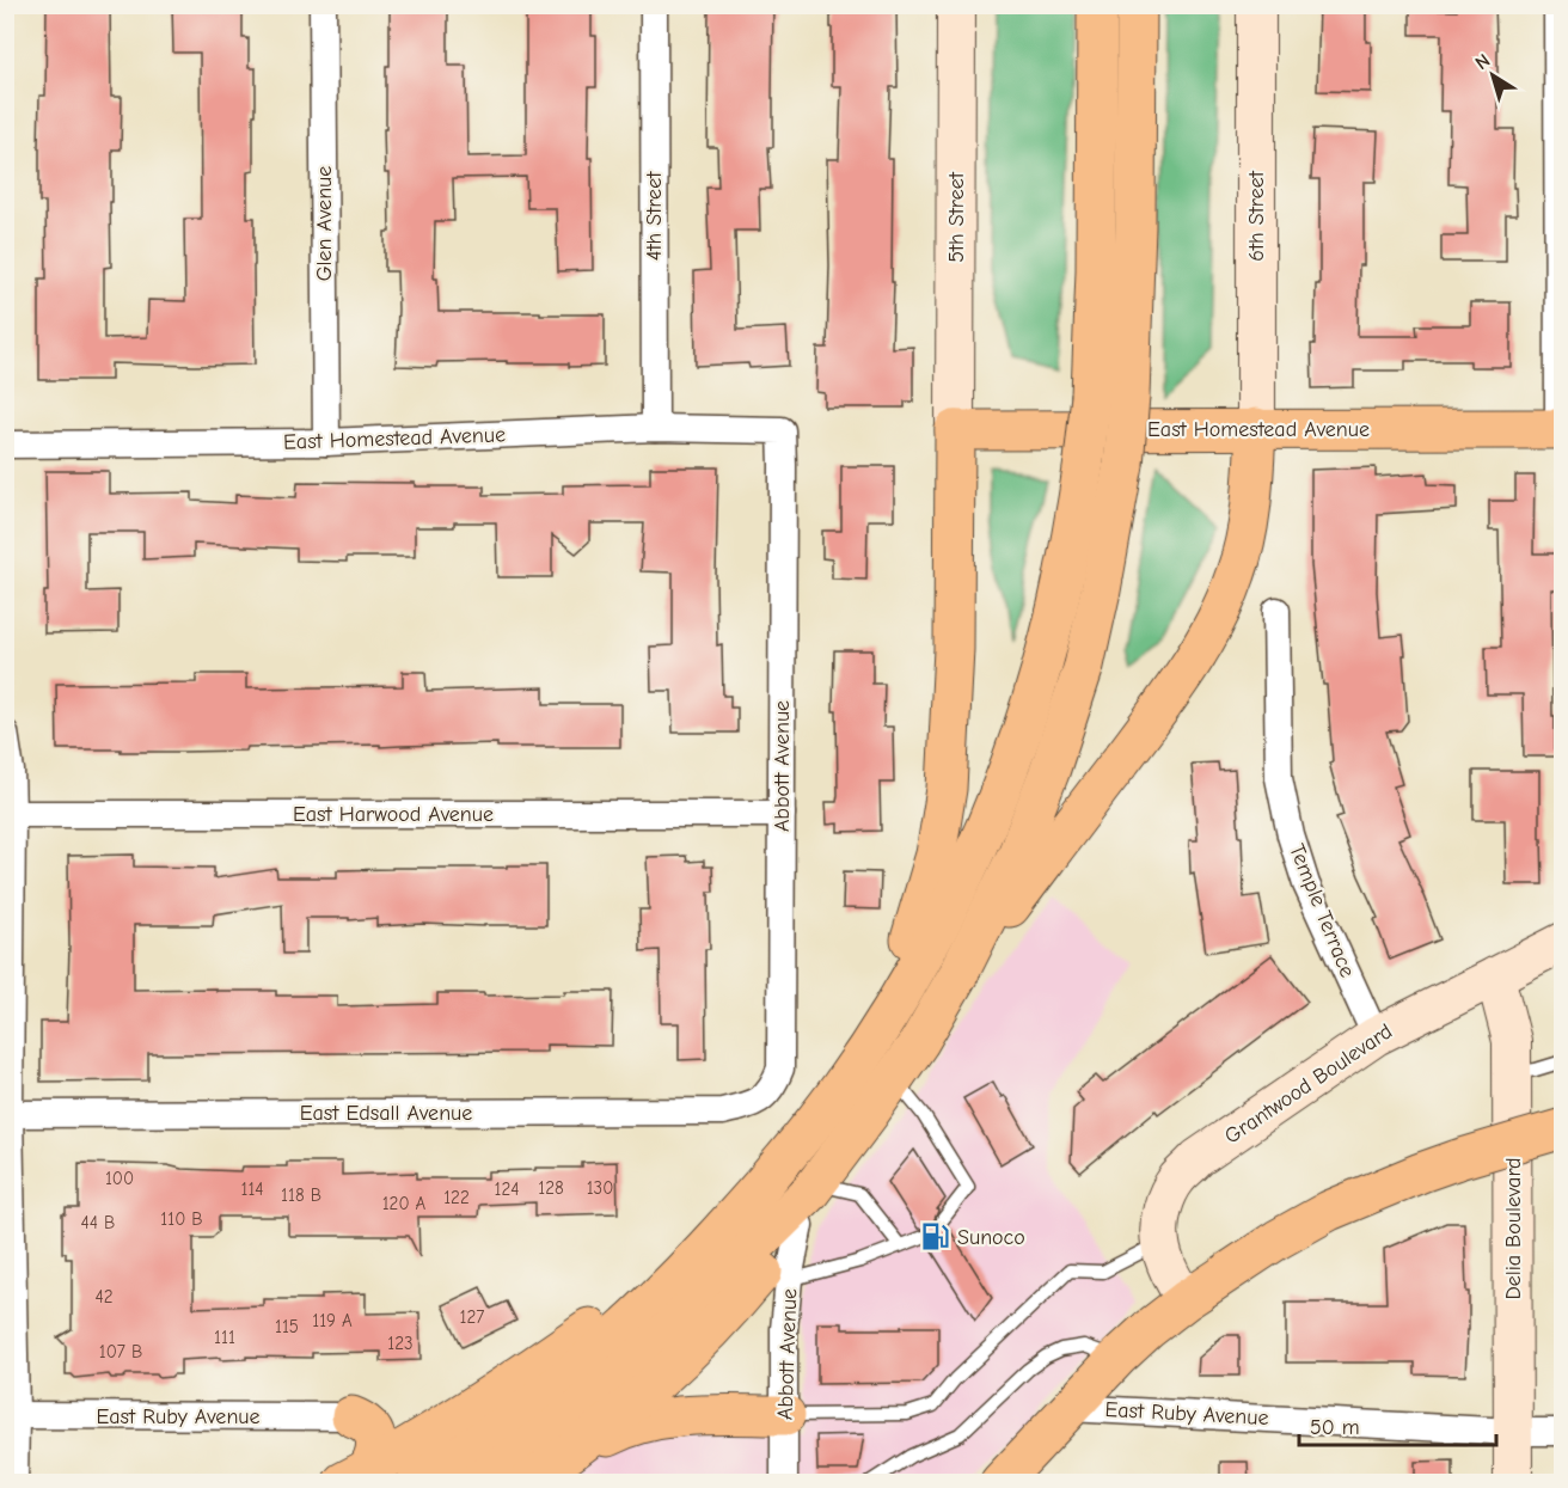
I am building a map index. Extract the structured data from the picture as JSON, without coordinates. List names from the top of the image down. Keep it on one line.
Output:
{"streets":{"main road":["East Homestead Avenue"],"street":["4th Street","6th Street","5th Street","Glen Avenue","Abbott Avenue","East Harwood Avenue","Temple Terrace","Grantwood Boulevard","East Edsall Avenue","Delia Boulevard","East Ruby Avenue"]},"crossings":[["4th Street","East Homestead Avenue"],["6th Street","East Homestead Avenue"],["5th Street","East Homestead Avenue"],["Glen Avenue","East Homestead Avenue"],["East Homestead Avenue","Abbott Avenue"],["Abbott Avenue","East Harwood Avenue"],["Abbott Avenue","East Edsall Avenue"],["Temple Terrace","Grantwood Boulevard"],["Grantwood Boulevard","Delia Boulevard"],["Delia Boulevard","East Ruby Avenue"]],"places":{"fuel station":["Sunoco"]},"house_numbers":["100","128","130","114","124","118 B","122","120 A","110 B","44 B","42","127","119 A","115","111","123","107 B"],"scale_bar":"50 m","north":"top left"}
